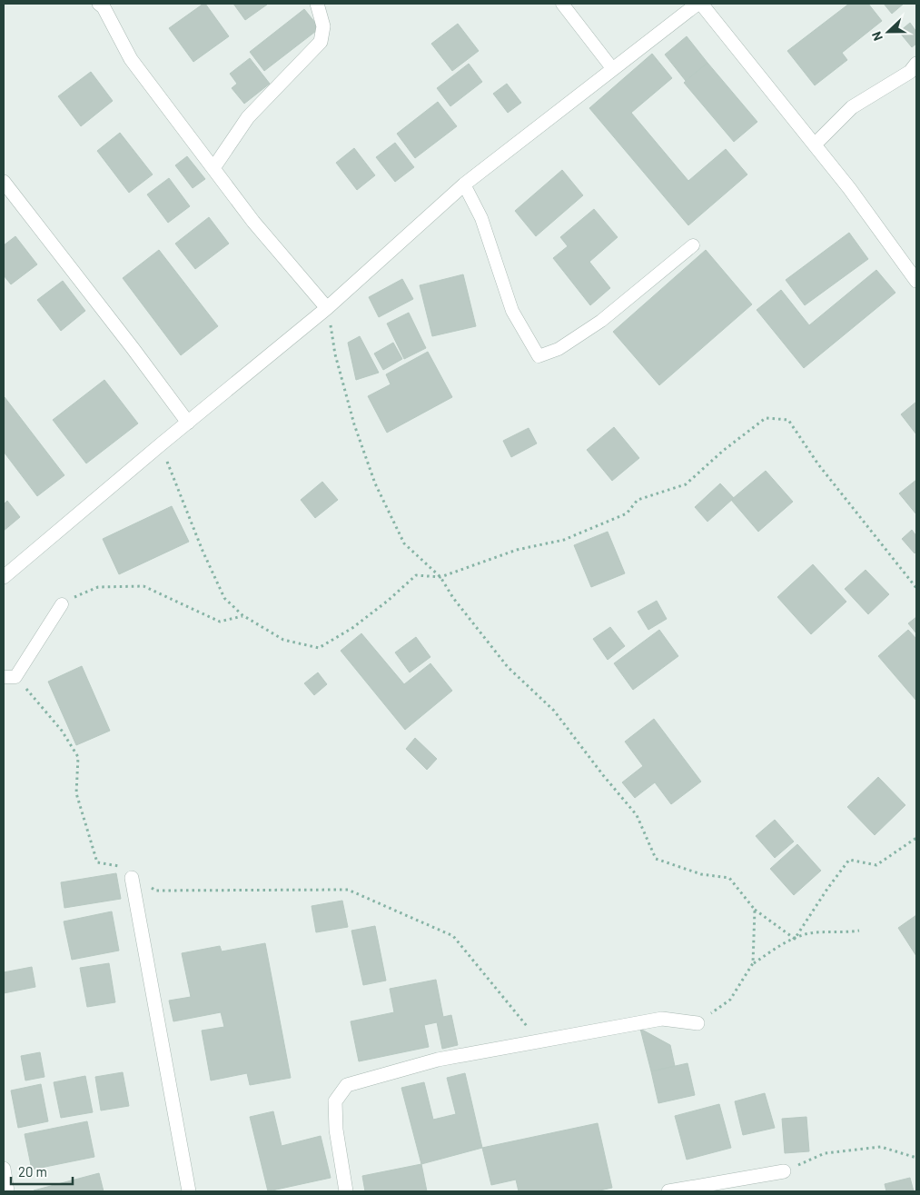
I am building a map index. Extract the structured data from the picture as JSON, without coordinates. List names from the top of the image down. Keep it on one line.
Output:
{"scale_bar":"20 m","north":"left"}
